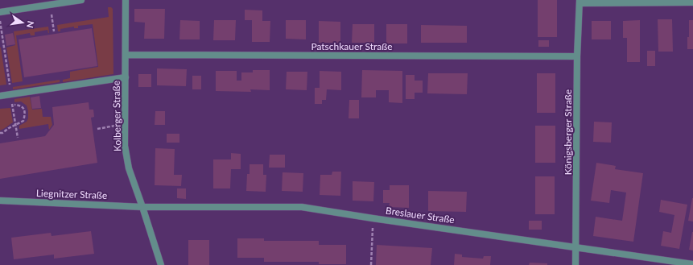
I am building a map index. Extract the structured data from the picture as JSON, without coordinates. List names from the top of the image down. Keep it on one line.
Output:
{"streets":{"street":["Patschkauer Straße","Kolberger Straße","Königsberger Straße","Liegnitzer Straße","Breslauer Straße"]},"crossings":[["Patschkauer Straße","Kolberger Straße"],["Patschkauer Straße","Königsberger Straße"],["Kolberger Straße","Liegnitzer Straße"],["Kolberger Straße","Breslauer Straße"],["Königsberger Straße","Breslauer Straße"],["Liegnitzer Straße","Breslauer Straße"]],"north":"right"}
